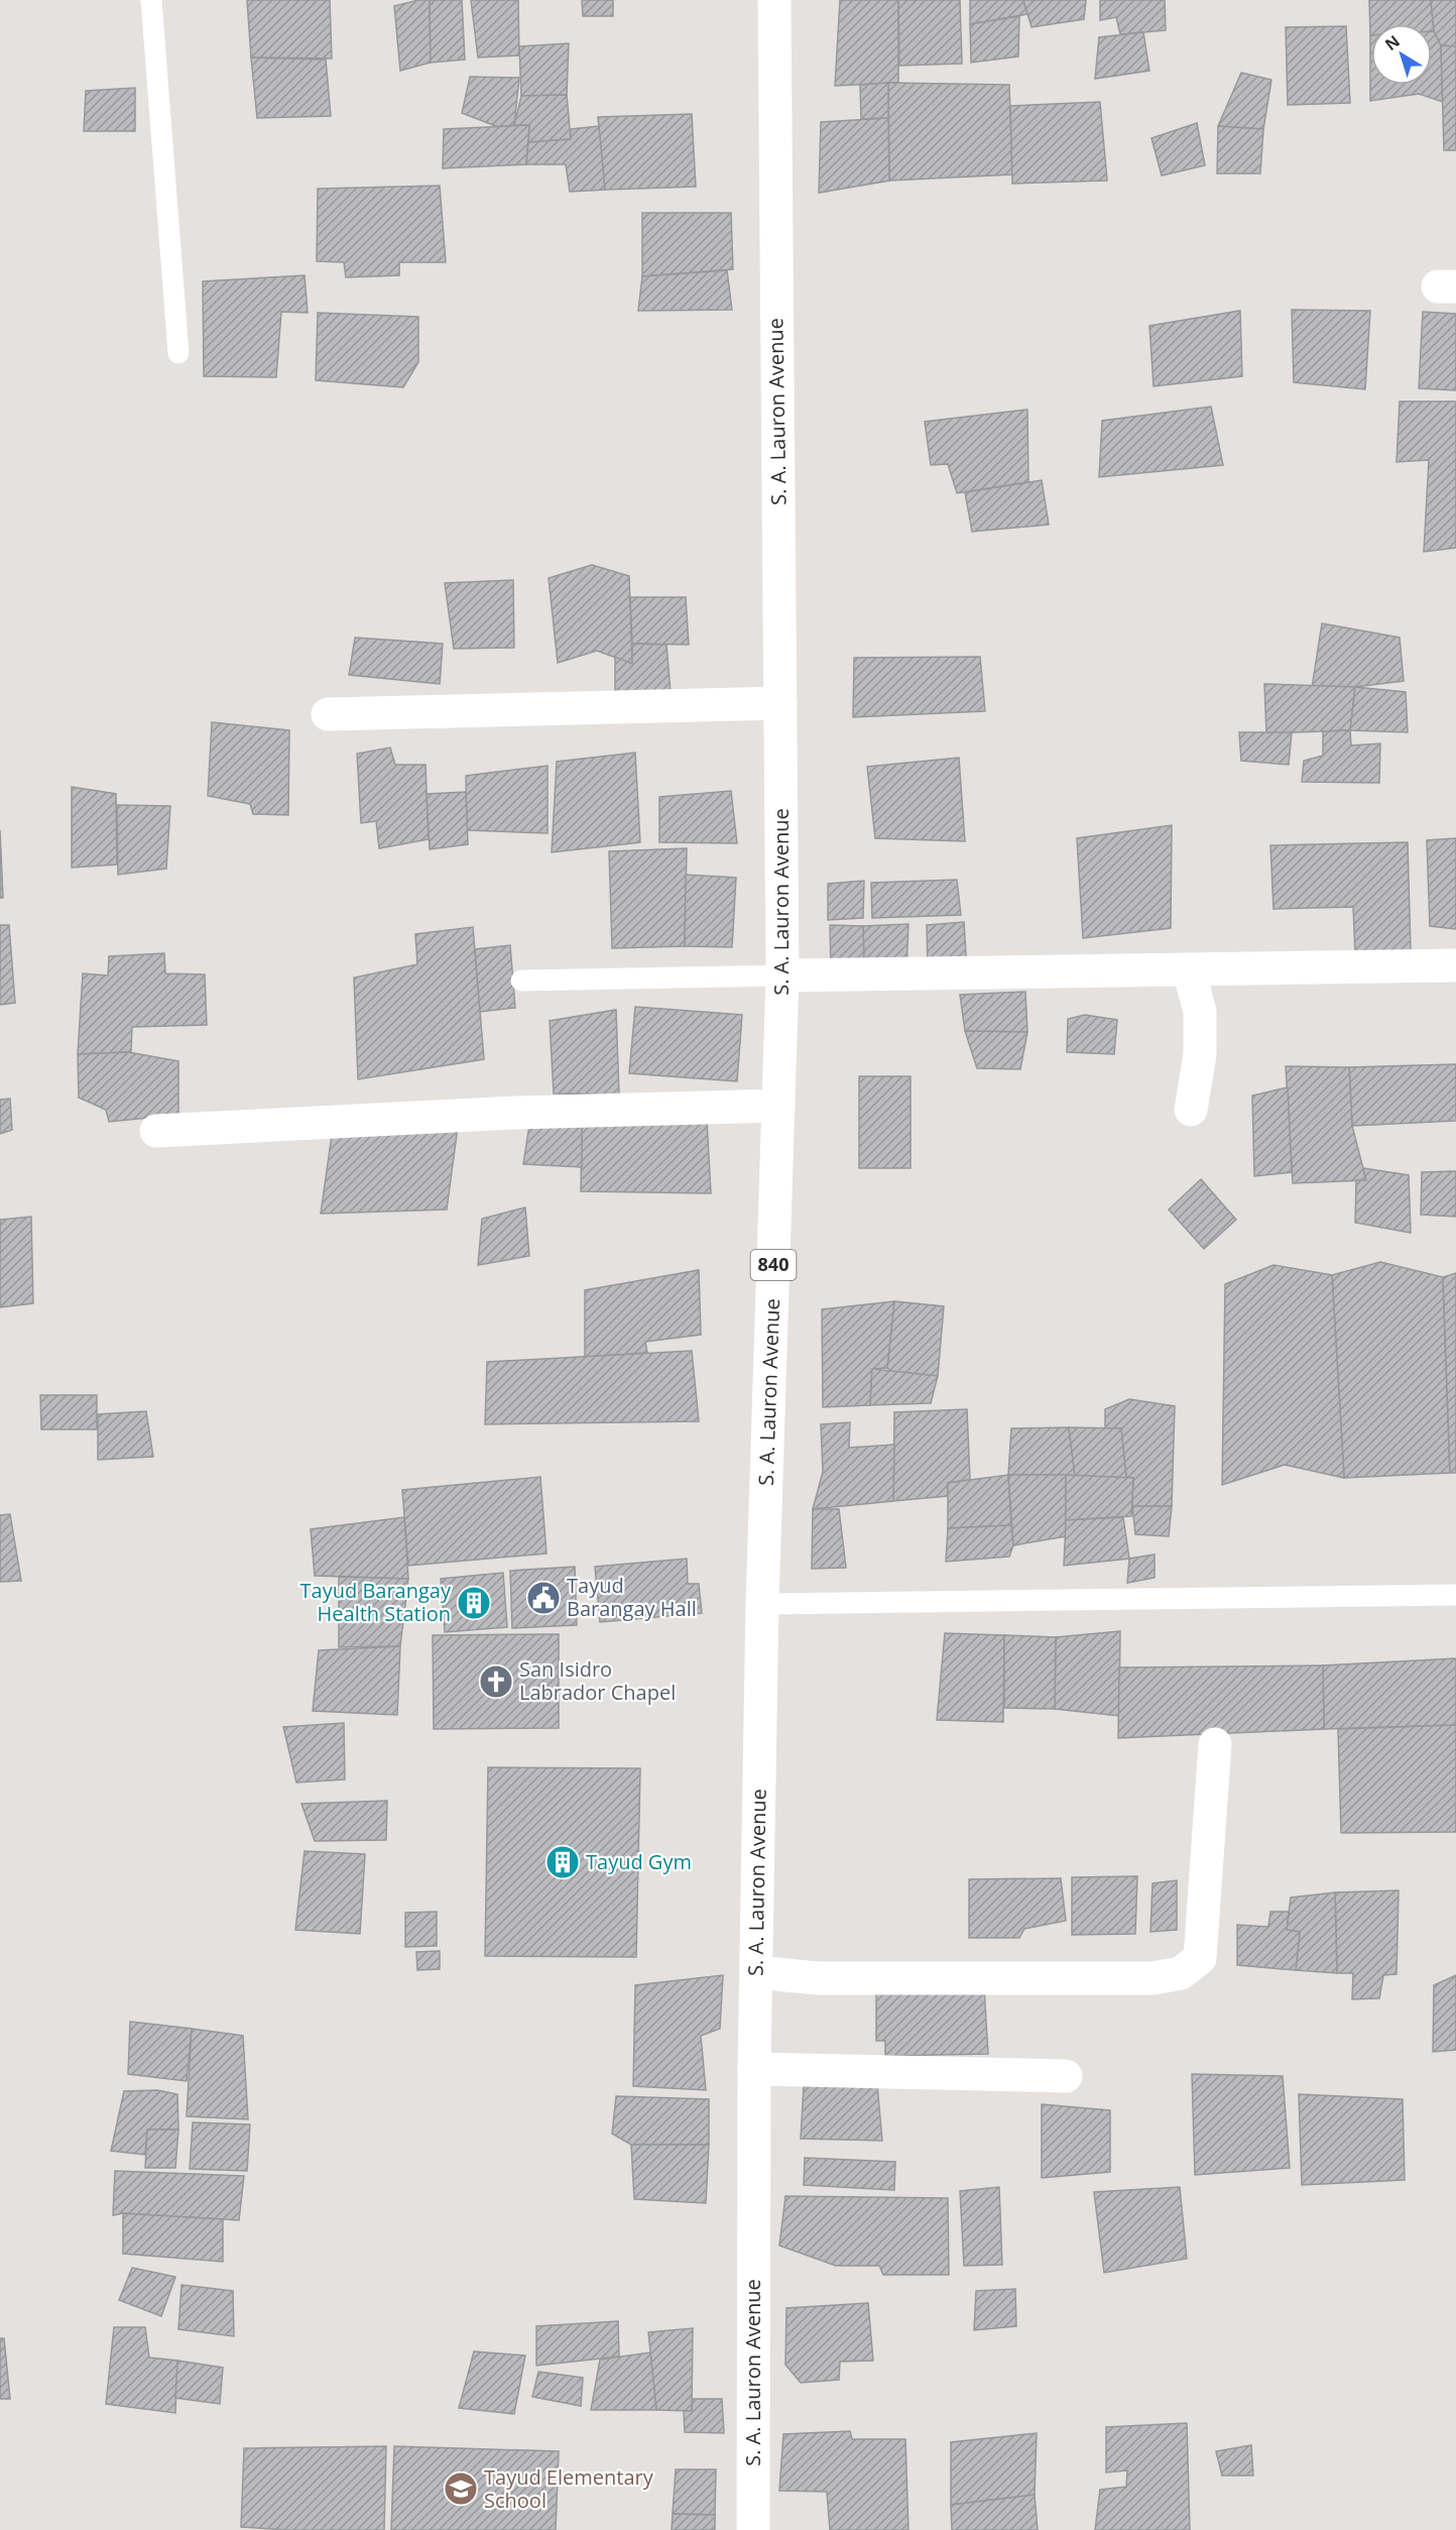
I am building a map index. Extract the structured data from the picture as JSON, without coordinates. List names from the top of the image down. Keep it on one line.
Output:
{"streets":{"main road":["S. A. Lauron Avenue","840"]},"places":{"public building":["Tayud Barangay Hall"],"building":["Tayud Barangay Health Station","Tayud Gym"],"church":["San Isidro Labrador Chapel"],"school or university":["Tayud Elementary School"]},"north":"top left"}
